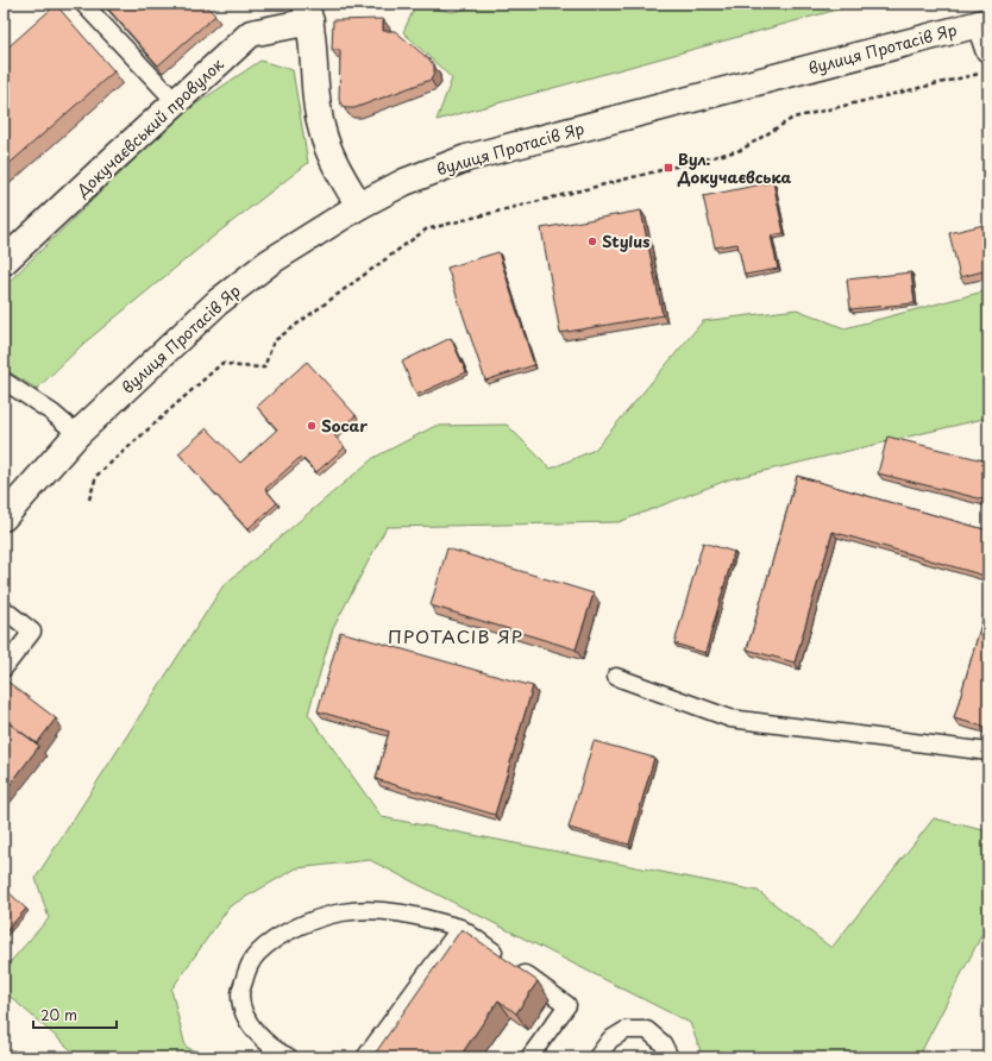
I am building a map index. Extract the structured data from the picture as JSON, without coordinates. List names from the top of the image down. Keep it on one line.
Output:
{"streets":{"main road":["вулиця Протасів Яр","Докучаєвський провулок"]},"crossings":[["вулиця Протасів Яр","Докучаєвський провулок"]],"districts":["ПРОТАСІВ ЯР"],"places":{"transit":["Вул. Докучаєвська"],"other":["Stylus","Socar"]},"scale_bar":"20 m"}
